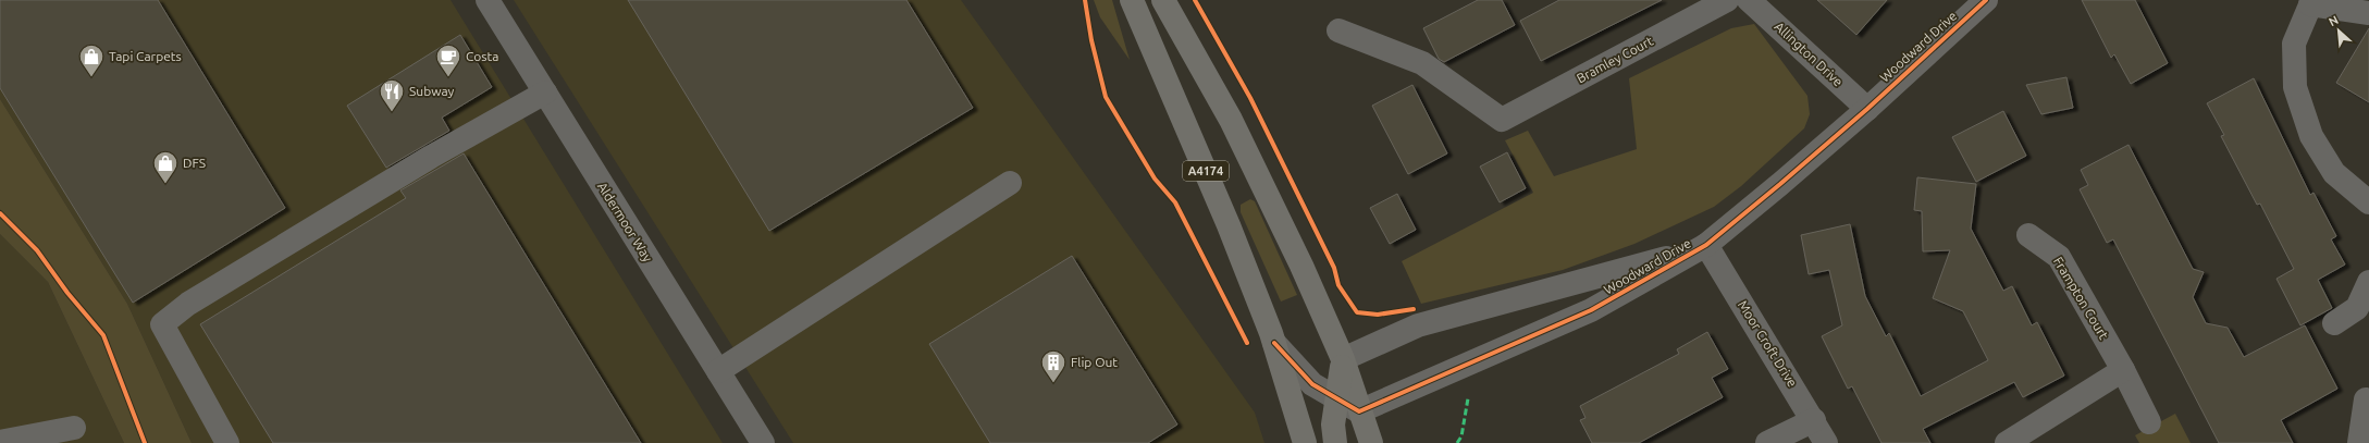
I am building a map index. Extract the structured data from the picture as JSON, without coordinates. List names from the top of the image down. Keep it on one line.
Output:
{"streets":{"main road":["A4174"],"street":["Woodward Drive","Allington Drive","Bramley Court","Aldermoor Way","Frampton Court","Moor Croft Drive"]},"crossings":[["Woodward Drive","Allington Drive"],["Woodward Drive","Moor Croft Drive"]],"places":{"shop":["Tapi Carpets","DFS"],"cafe":["Costa"],"restaurant":["Subway"],"building":["Flip Out"]},"north":"top left"}
